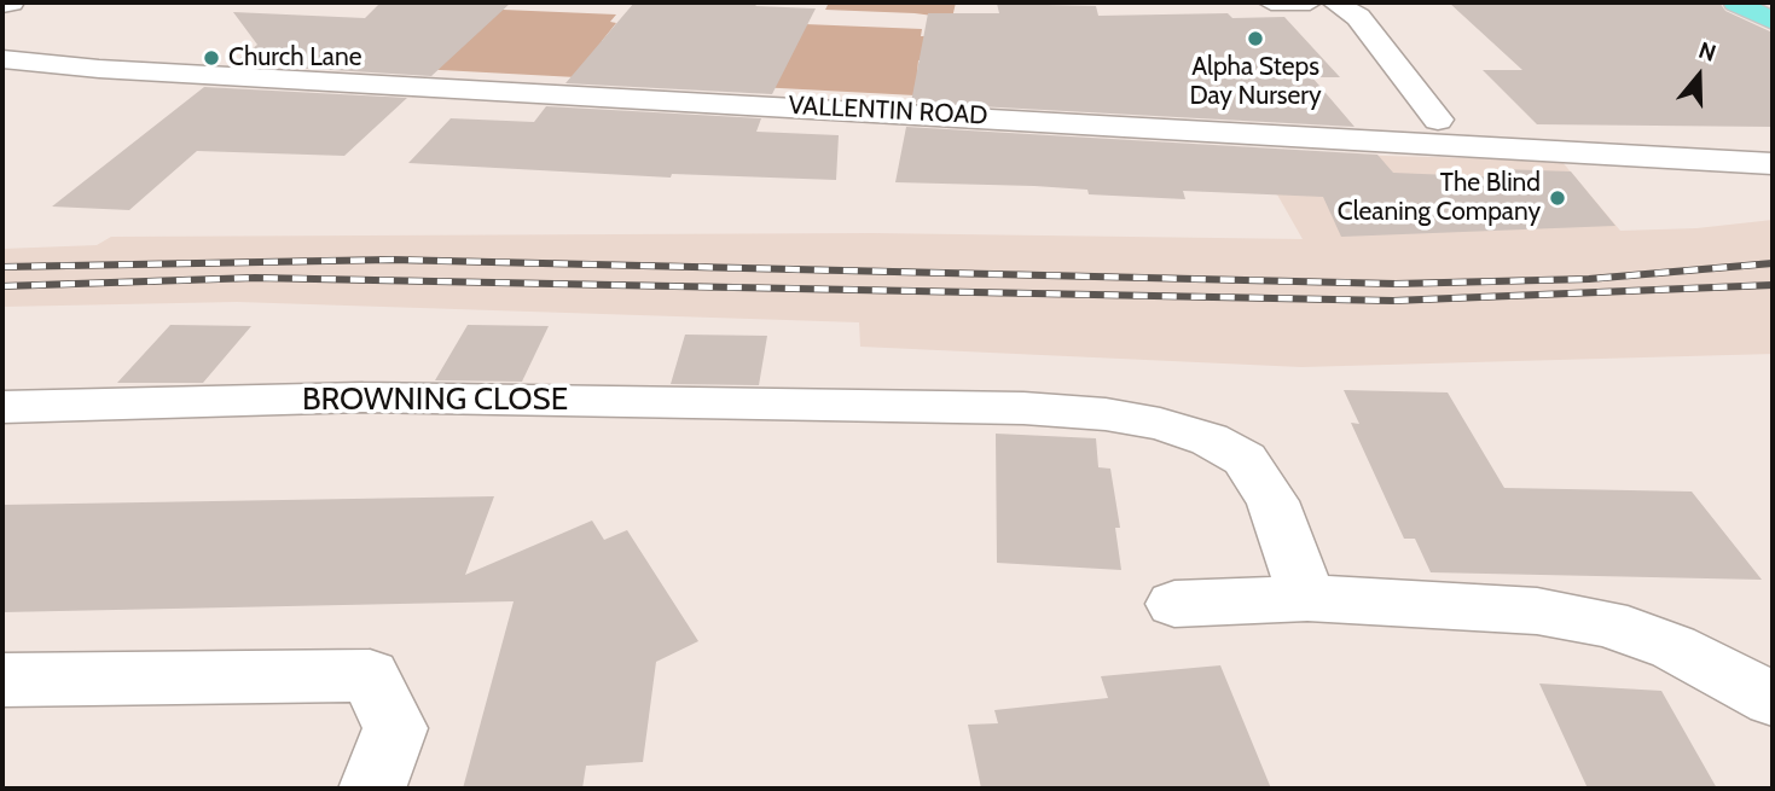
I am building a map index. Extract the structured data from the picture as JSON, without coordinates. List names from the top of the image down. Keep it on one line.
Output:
{"streets":{"street":["VALLENTIN ROAD","BROWNING CLOSE"]},"places":["Alpha Steps Day Nursery","Church Lane","The Blind Cleaning Company"],"north":"top"}
